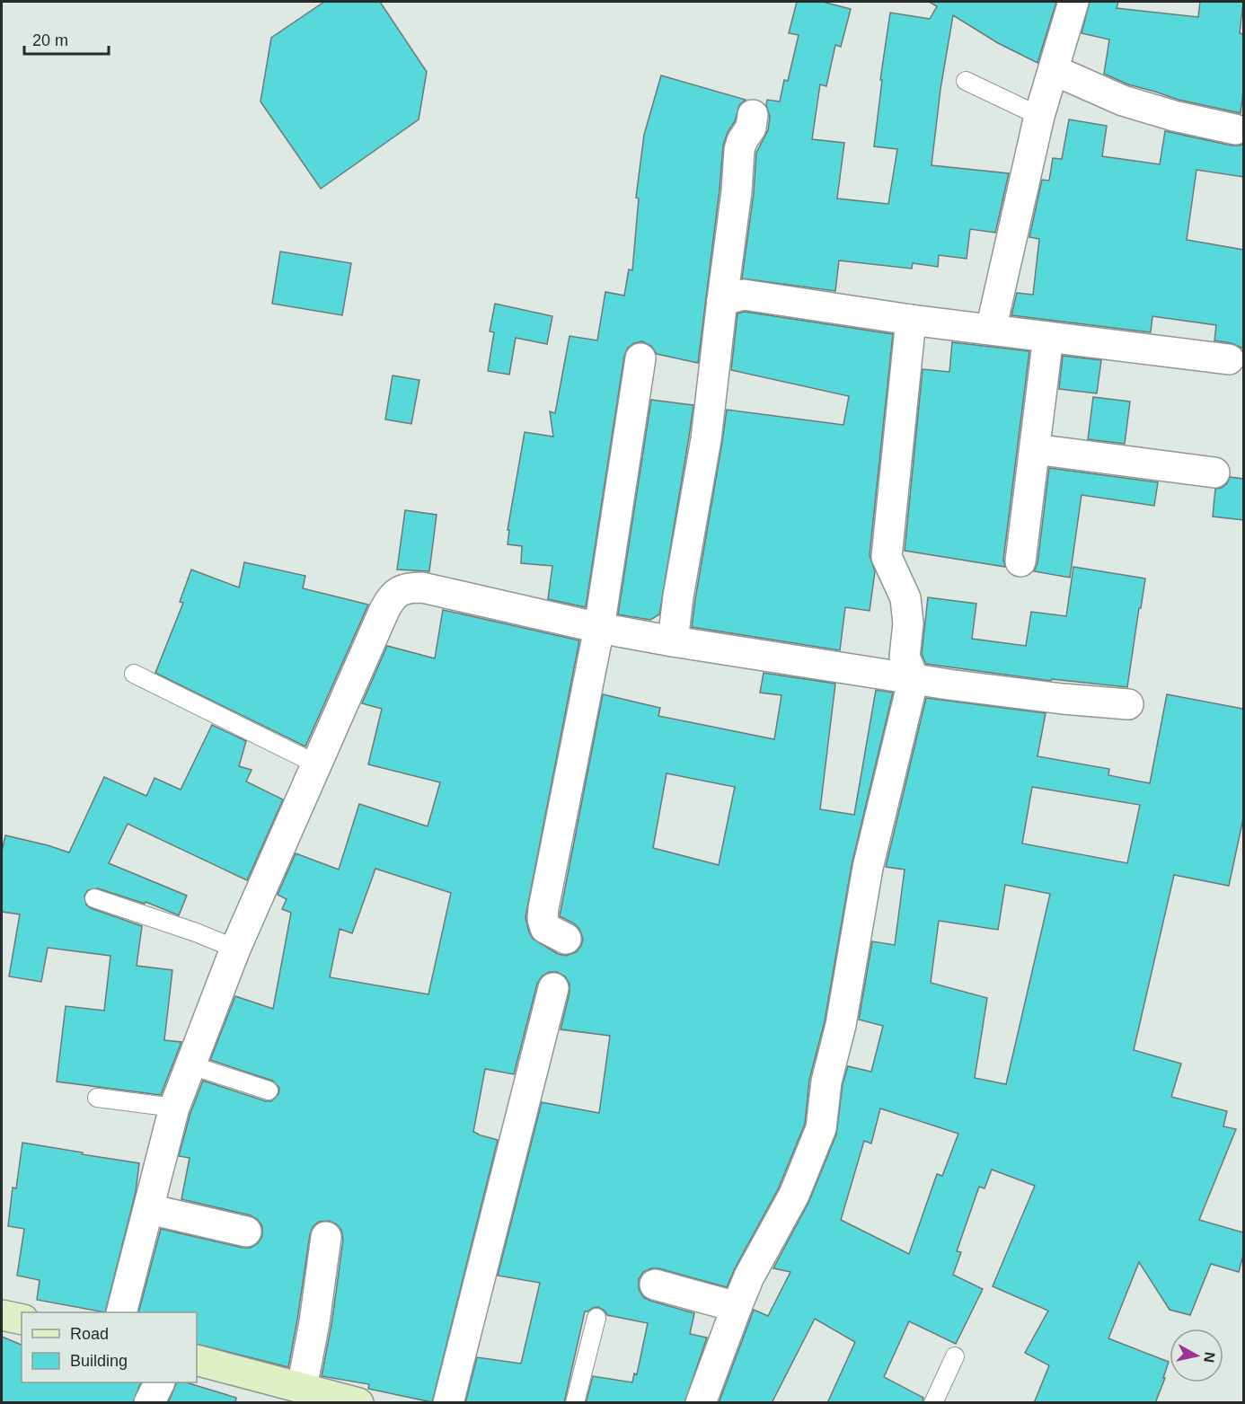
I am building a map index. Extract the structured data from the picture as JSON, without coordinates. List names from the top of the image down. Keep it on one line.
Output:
{"legend":["Road","Building"],"scale_bar":"20 m","north":"right"}
